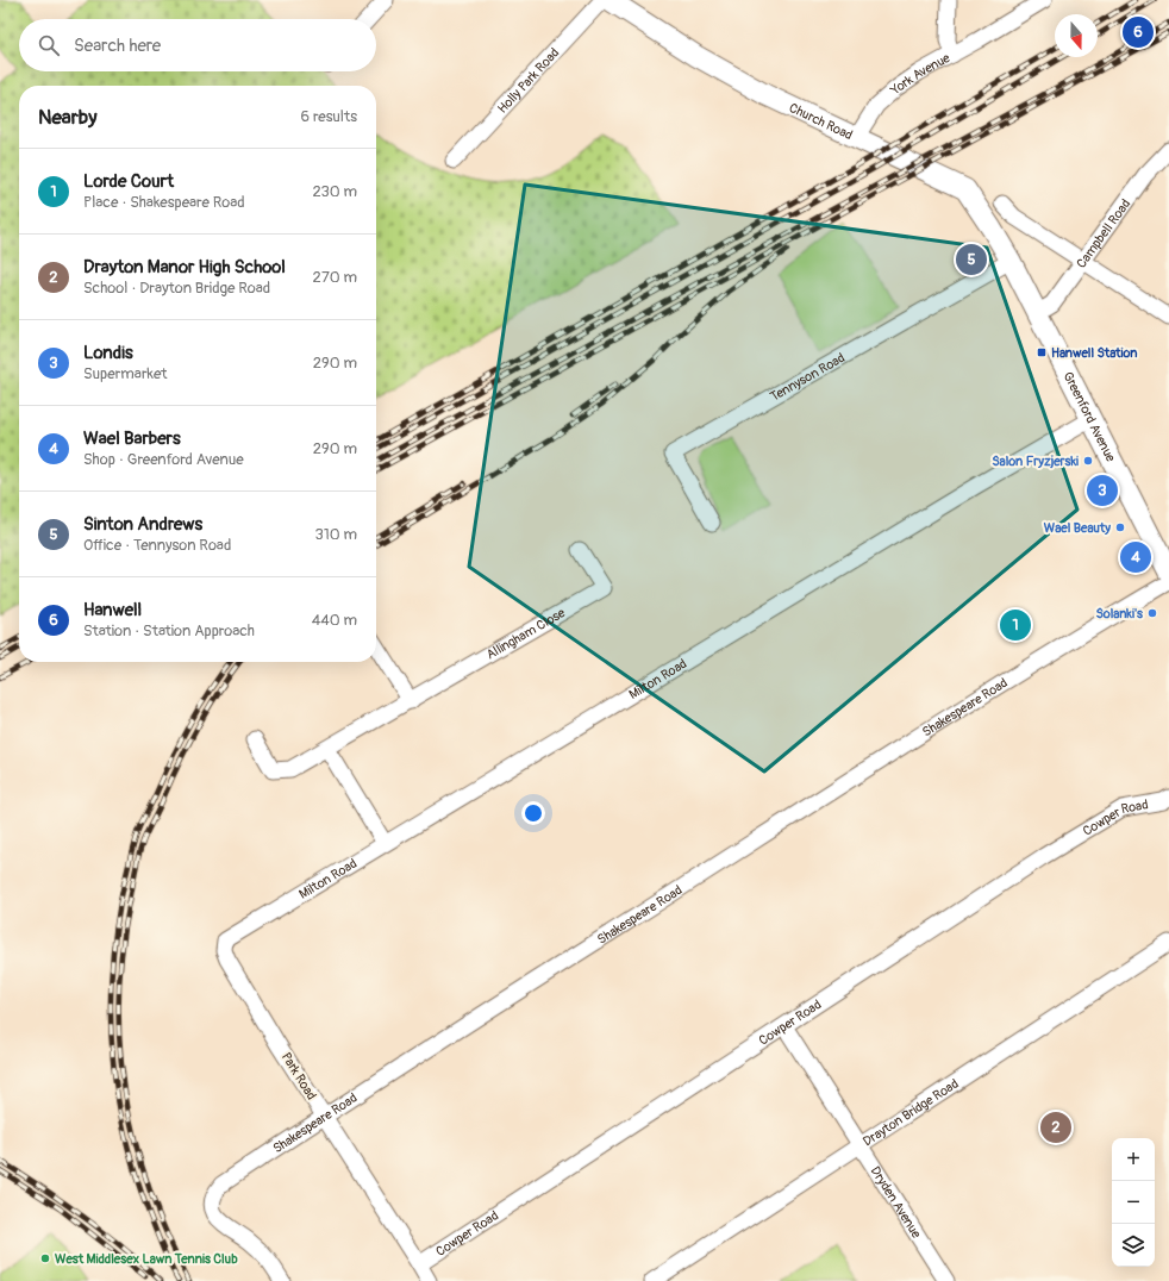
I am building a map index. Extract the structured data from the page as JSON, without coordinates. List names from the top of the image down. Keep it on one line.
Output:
{"streets":{"street":["York Avenue","Holly Park Road","Church Road","Campbell Road","Tennyson Road","Greenford Avenue","Allingham Close","Milton Road","Shakespeare Road","Cowper Road","Park Road","Drayton Bridge Road","Dryden Avenue"]},"crossings":[["York Avenue","Church Road"],["Church Road","Tennyson Road"],["Church Road","Greenford Avenue"],["Campbell Road","Greenford Avenue"],["Tennyson Road","Greenford Avenue"],["Greenford Avenue","Milton Road"],["Milton Road","Park Road"],["Shakespeare Road","Park Road"],["Cowper Road","Park Road"],["Cowper Road","Dryden Avenue"],["Drayton Bridge Road","Dryden Avenue"]],"places":{"transit":["Hanwell Station"],"other":["Salon Fryzjerski","Wael Beauty","Solanki's","West Middlesex Lawn Tennis Club"]},"north":"bottom","page":{"pins":["6","5","3","4","1","2"],"search":"Search here","heading":["Nearby","6 results"],"list":[{"mark":"1","name":"Lorde Court","note":"Place · Shakespeare Road","value":"230 m"},{"mark":"2","name":"Drayton Manor High School","note":"School · Drayton Bridge Road","value":"270 m"},{"mark":"3","name":"Londis","note":"Supermarket","value":"290 m"},{"mark":"4","name":"Wael Barbers","note":"Shop · Greenford Avenue","value":"290 m"},{"mark":"5","name":"Sinton Andrews","note":"Office · Tennyson Road","value":"310 m"},{"mark":"6","name":"Hanwell","note":"Station · Station Approach","value":"440 m"}],"map_buttons":["+","−"]}}
